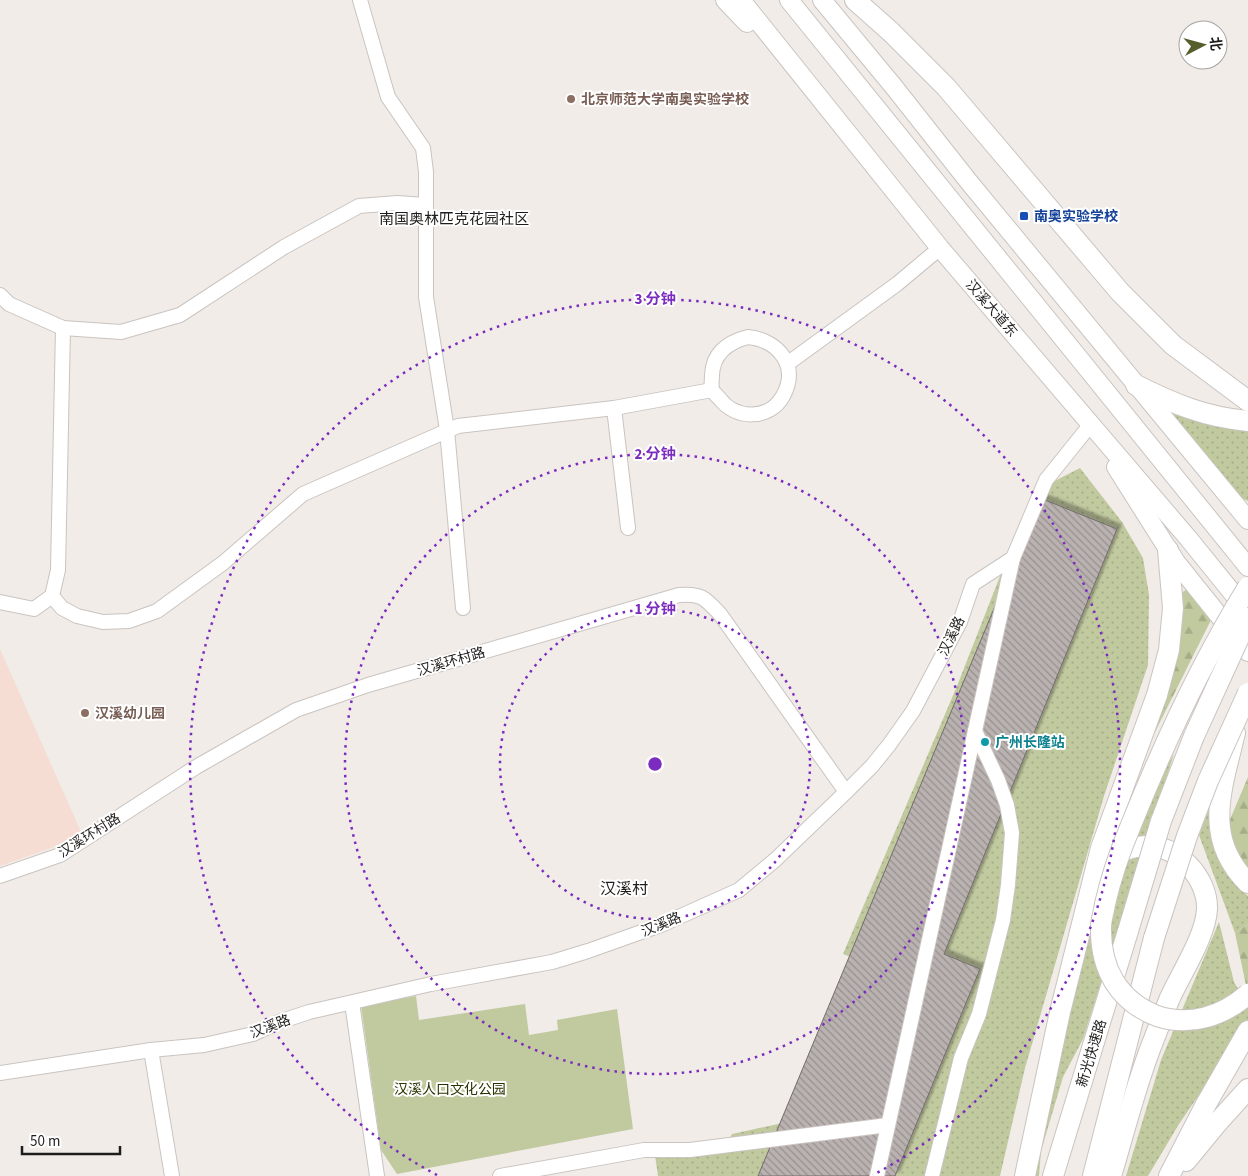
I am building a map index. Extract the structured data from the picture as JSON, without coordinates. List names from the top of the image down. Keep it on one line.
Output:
{"streets":{"highway":["新光快速路"],"main road":["汉溪大道东"],"street":["汉溪路","汉溪环村路"]},"crossings":[["汉溪路","汉溪环村路"]],"districts":["南国奥林匹克花园社区","汉溪村"],"parks":["汉溪人口文化公园"],"places":{"other":["北京师范大学南奥实验学校","汉溪幼儿园","广州长隆站"],"transit":["南奥实验学校"]},"scale_bar":"50 m","north":"right","rings":["3 分钟","2 分钟","1 分钟"]}
